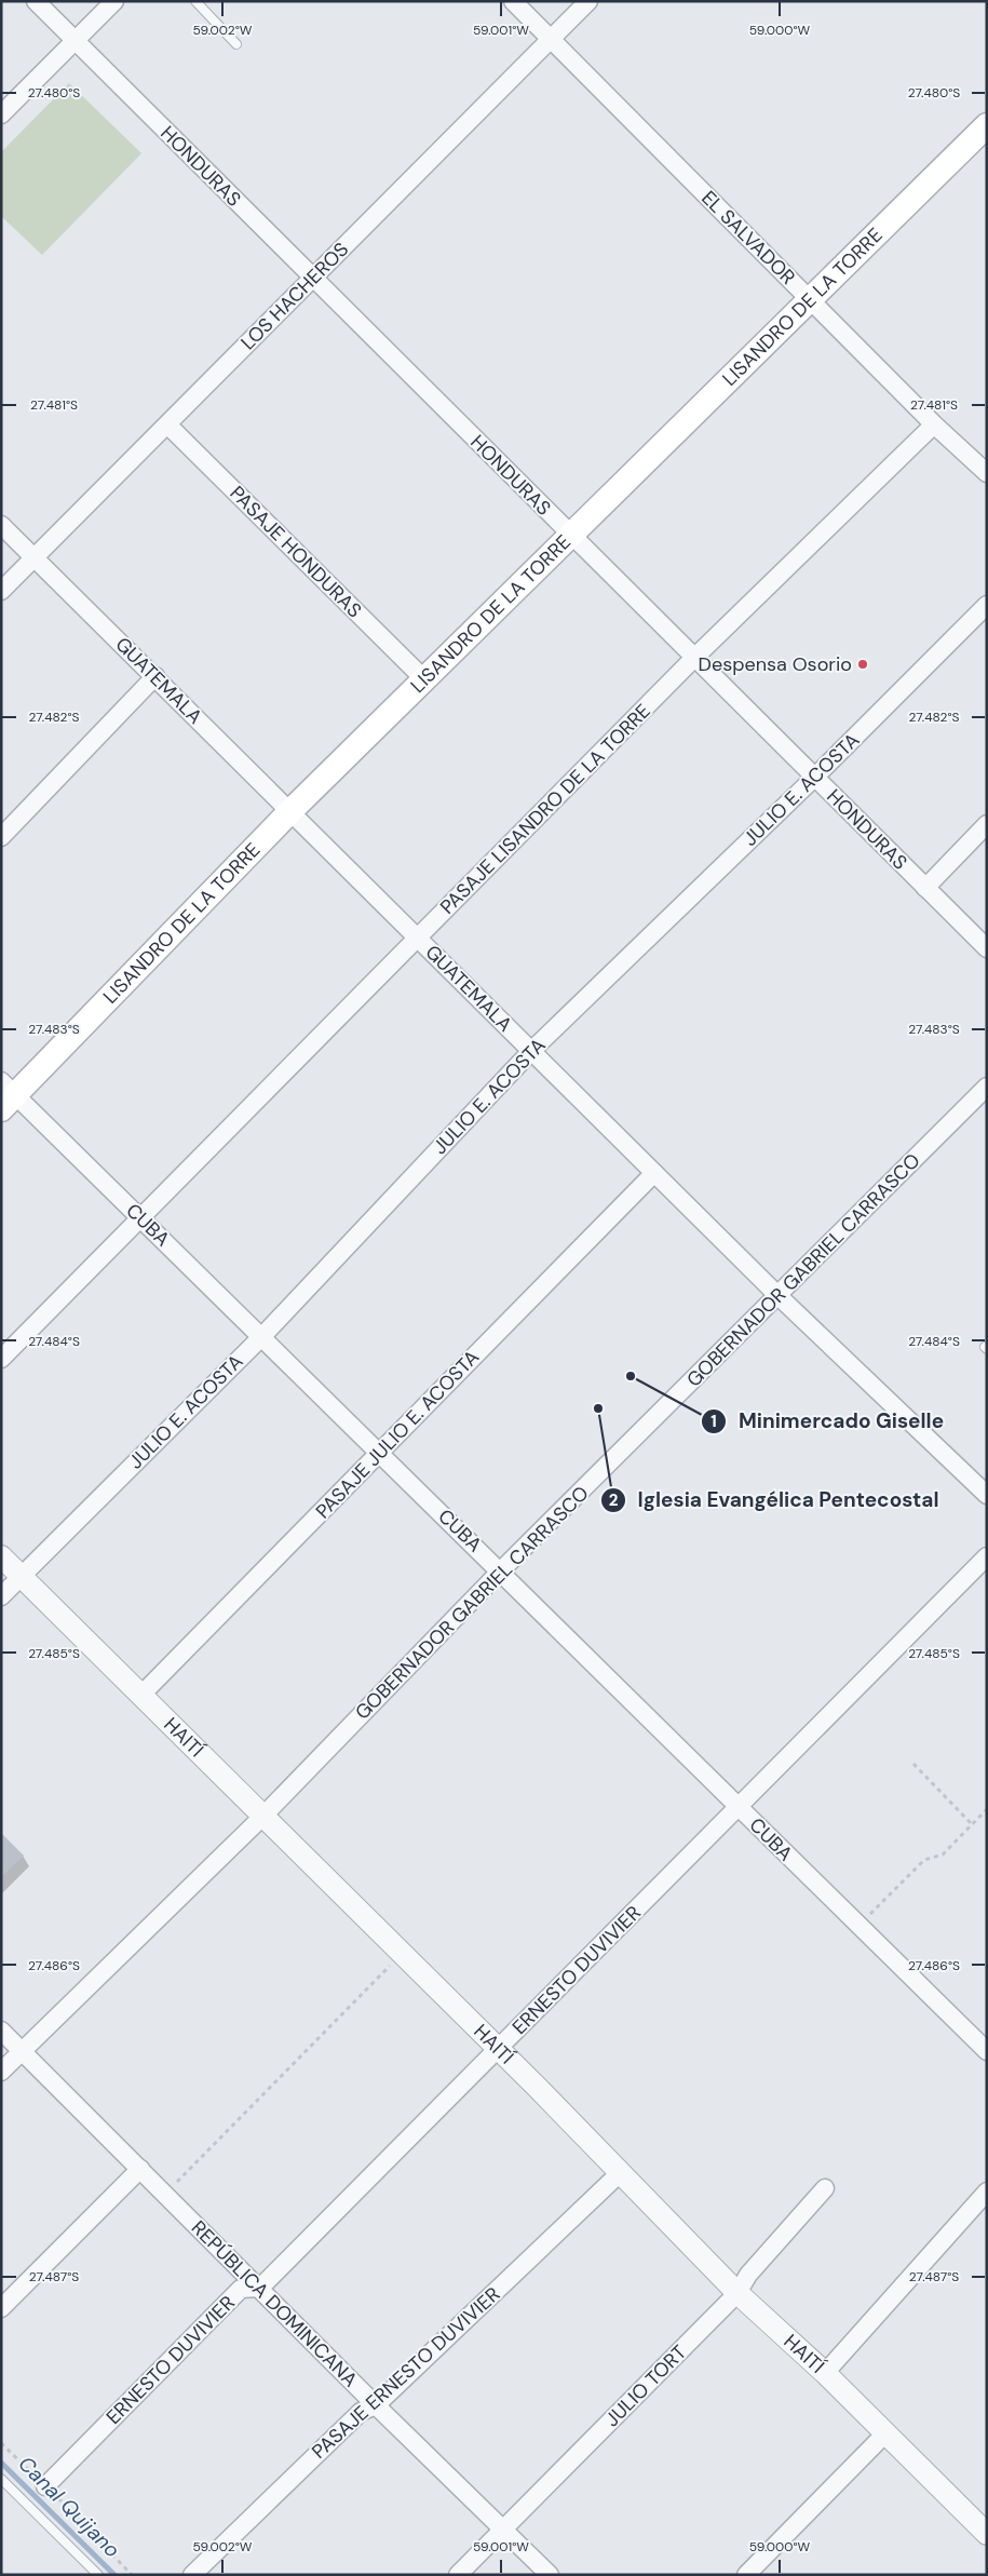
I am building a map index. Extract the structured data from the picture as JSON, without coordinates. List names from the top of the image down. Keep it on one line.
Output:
{"streets":{"main road":["LISANDRO DE LA TORRE"],"street":["HONDURAS","EL SALVADOR","LOS HACHEROS","PASAJE HONDURAS","GUATEMALA","JULIO E. ACOSTA","PASAJE LISANDRO DE LA TORRE","CUBA","GOBERNADOR GABRIEL CARRASCO","PASAJE JULIO E. ACOSTA","HAITÍ","ERNESTO DUVIVIER","REPÚBLICA DOMINICANA","PASAJE ERNESTO DUVIVIER","JULIO TORT"]},"crossings":[["HONDURAS","LOS HACHEROS"],["HONDURAS","LISANDRO DE LA TORRE"],["HONDURAS","JULIO E. ACOSTA"],["HONDURAS","PASAJE LISANDRO DE LA TORRE"],["EL SALVADOR","LOS HACHEROS"],["EL SALVADOR","LISANDRO DE LA TORRE"],["EL SALVADOR","PASAJE LISANDRO DE LA TORRE"],["LOS HACHEROS","PASAJE HONDURAS"],["LOS HACHEROS","GUATEMALA"],["LISANDRO DE LA TORRE","PASAJE HONDURAS"],["LISANDRO DE LA TORRE","GUATEMALA"],["LISANDRO DE LA TORRE","CUBA"],["GUATEMALA","JULIO E. ACOSTA"],["GUATEMALA","PASAJE LISANDRO DE LA TORRE"],["GUATEMALA","GOBERNADOR GABRIEL CARRASCO"],["GUATEMALA","PASAJE JULIO E. ACOSTA"],["JULIO E. ACOSTA","CUBA"],["JULIO E. ACOSTA","HAITÍ"],["PASAJE LISANDRO DE LA TORRE","CUBA"],["CUBA","GOBERNADOR GABRIEL CARRASCO"],["CUBA","PASAJE JULIO E. ACOSTA"],["CUBA","ERNESTO DUVIVIER"],["GOBERNADOR GABRIEL CARRASCO","HAITÍ"],["GOBERNADOR GABRIEL CARRASCO","REPÚBLICA DOMINICANA"],["PASAJE JULIO E. ACOSTA","HAITÍ"],["HAITÍ","ERNESTO DUVIVIER"],["HAITÍ","PASAJE ERNESTO DUVIVIER"],["HAITÍ","JULIO TORT"],["ERNESTO DUVIVIER","REPÚBLICA DOMINICANA"],["REPÚBLICA DOMINICANA","PASAJE ERNESTO DUVIVIER"],["REPÚBLICA DOMINICANA","JULIO TORT"]],"water":["Canal Quijano"],"places":["Despensa Osorio","Minimercado Giselle","Iglesia Evangélica Pentecostal"],"coordinates":["59.002°W","59.001°W","59.000°W","27.480°S","27.481°S","27.482°S","27.483°S","27.484°S","27.485°S","27.486°S","27.487°S"]}
